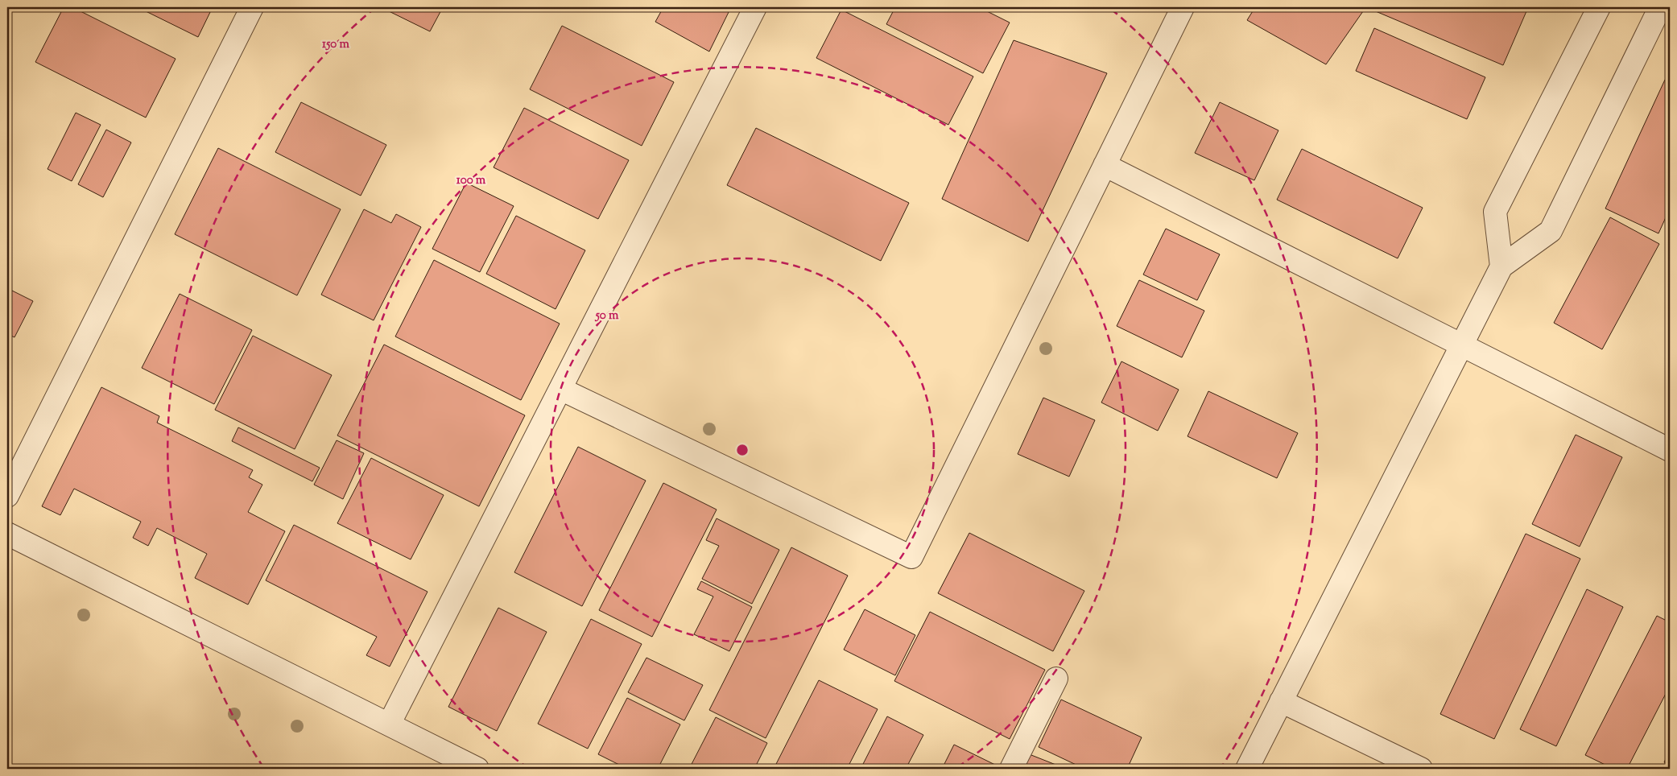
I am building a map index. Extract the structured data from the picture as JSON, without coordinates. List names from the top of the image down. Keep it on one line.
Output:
{"rings":["150 m","100 m","50 m"]}
